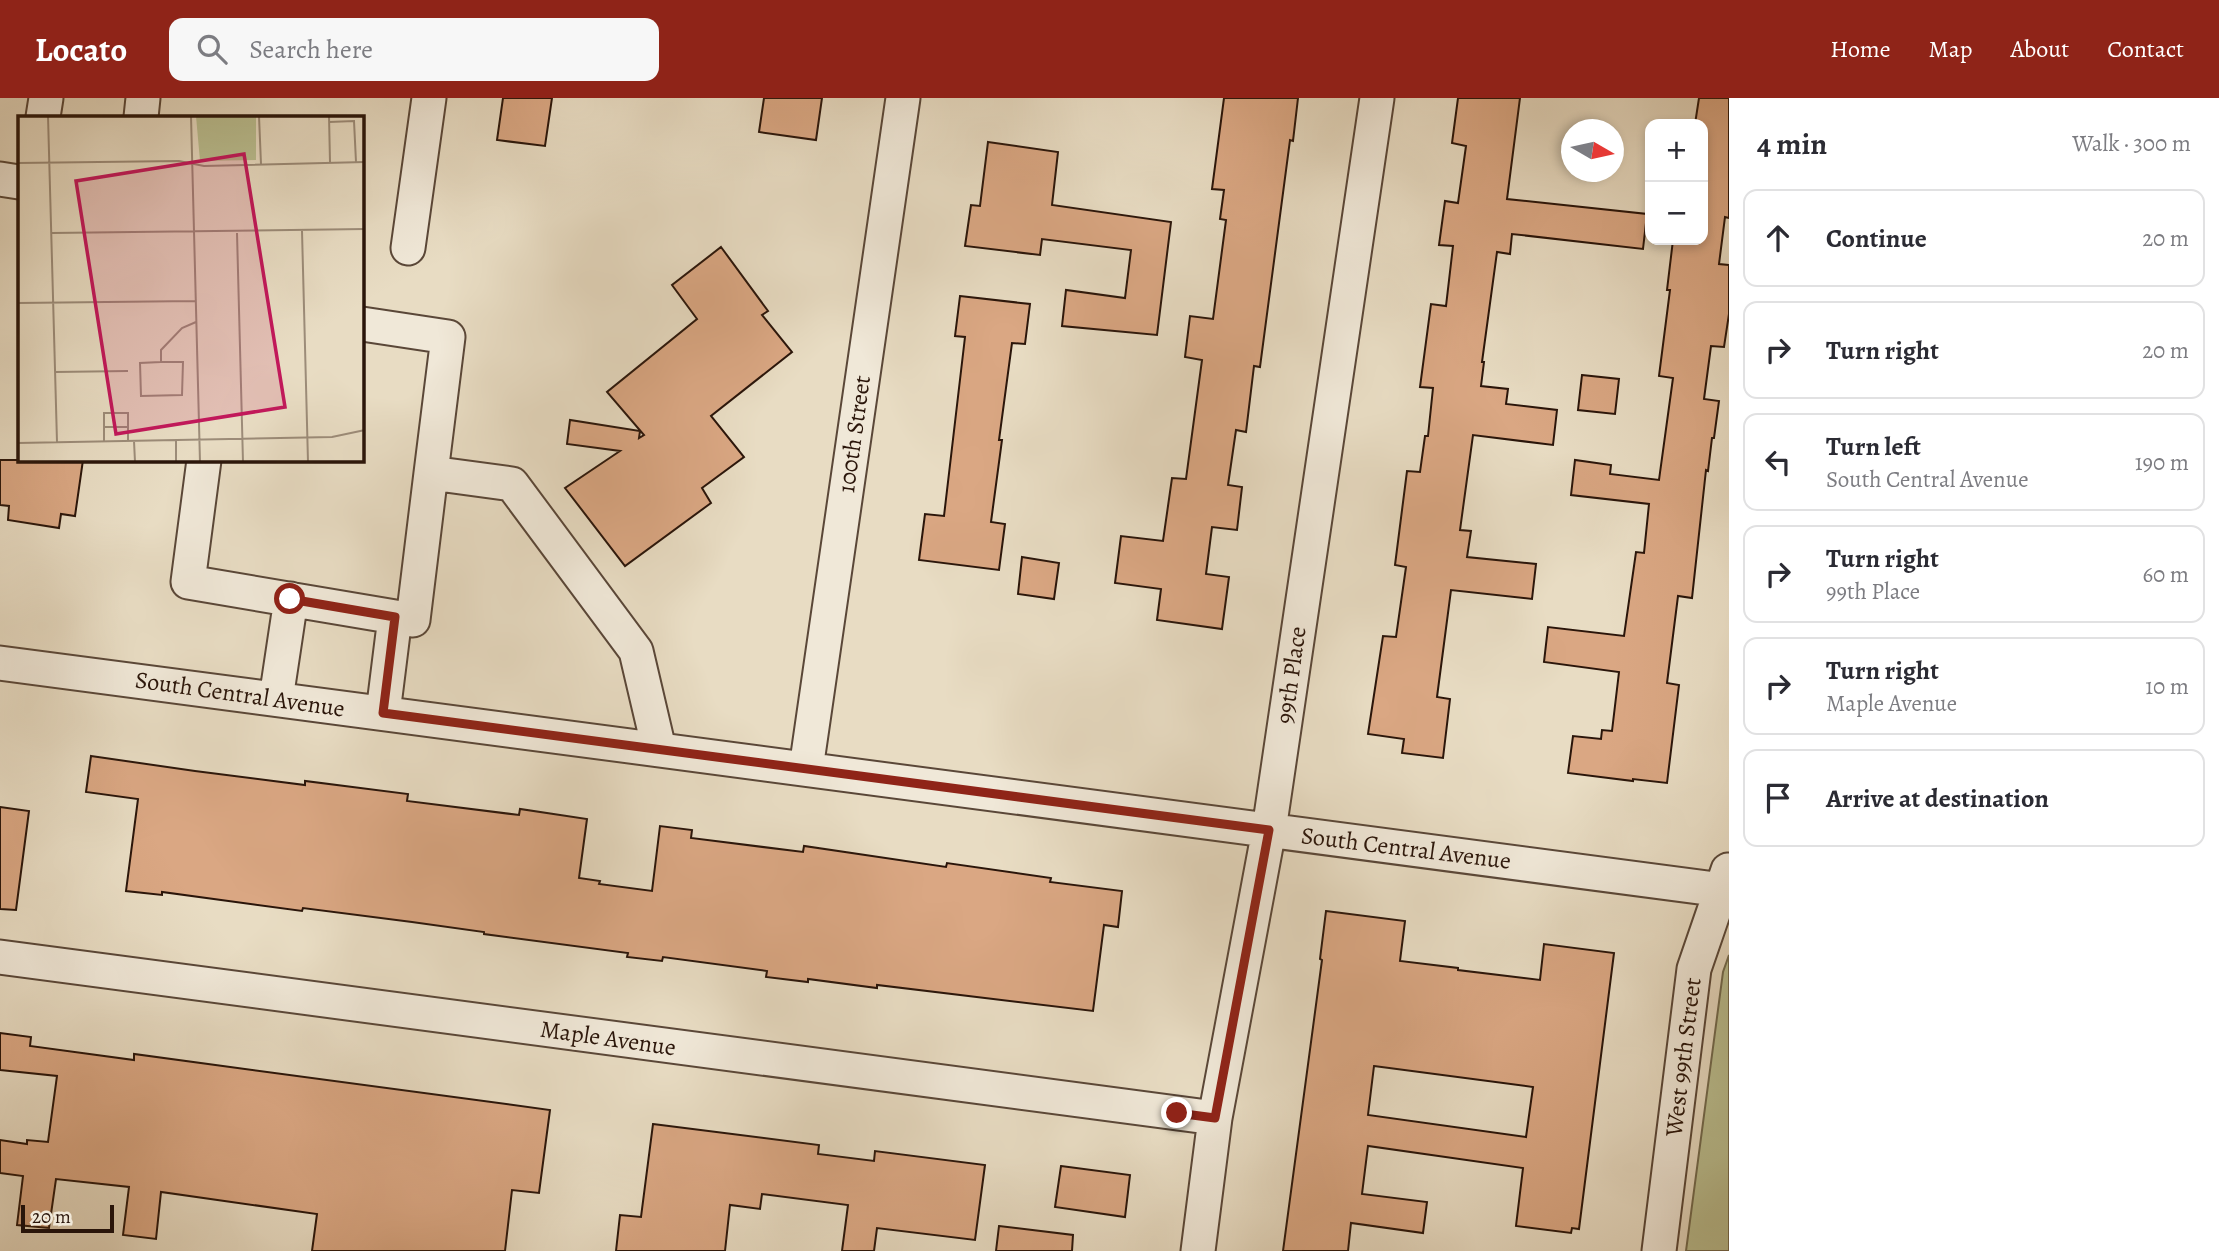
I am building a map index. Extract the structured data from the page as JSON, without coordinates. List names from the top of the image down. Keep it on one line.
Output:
{"streets":{"street":["100th Street","99th Place","South Central Avenue","Maple Avenue","West 99th Street"]},"crossings":[["100th Street","South Central Avenue"],["99th Place","South Central Avenue"],["99th Place","Maple Avenue"],["South Central Avenue","West 99th Street"]],"scale_bar":"20 m","north":"right","page":{"header":"Locato","search":"Search here","nav":["Home","Map","About","Contact"],"heading":["4 min","Walk · 300 m"],"map_buttons":["+","−"],"list":[["Continue","20 m"],["Turn right","20 m"],["Turn left","South Central Avenue","190 m"],["Turn right","99th Place","60 m"],["Turn right","Maple Avenue","10 m"],"Arrive at destination"],"scale":"20 m"}}
